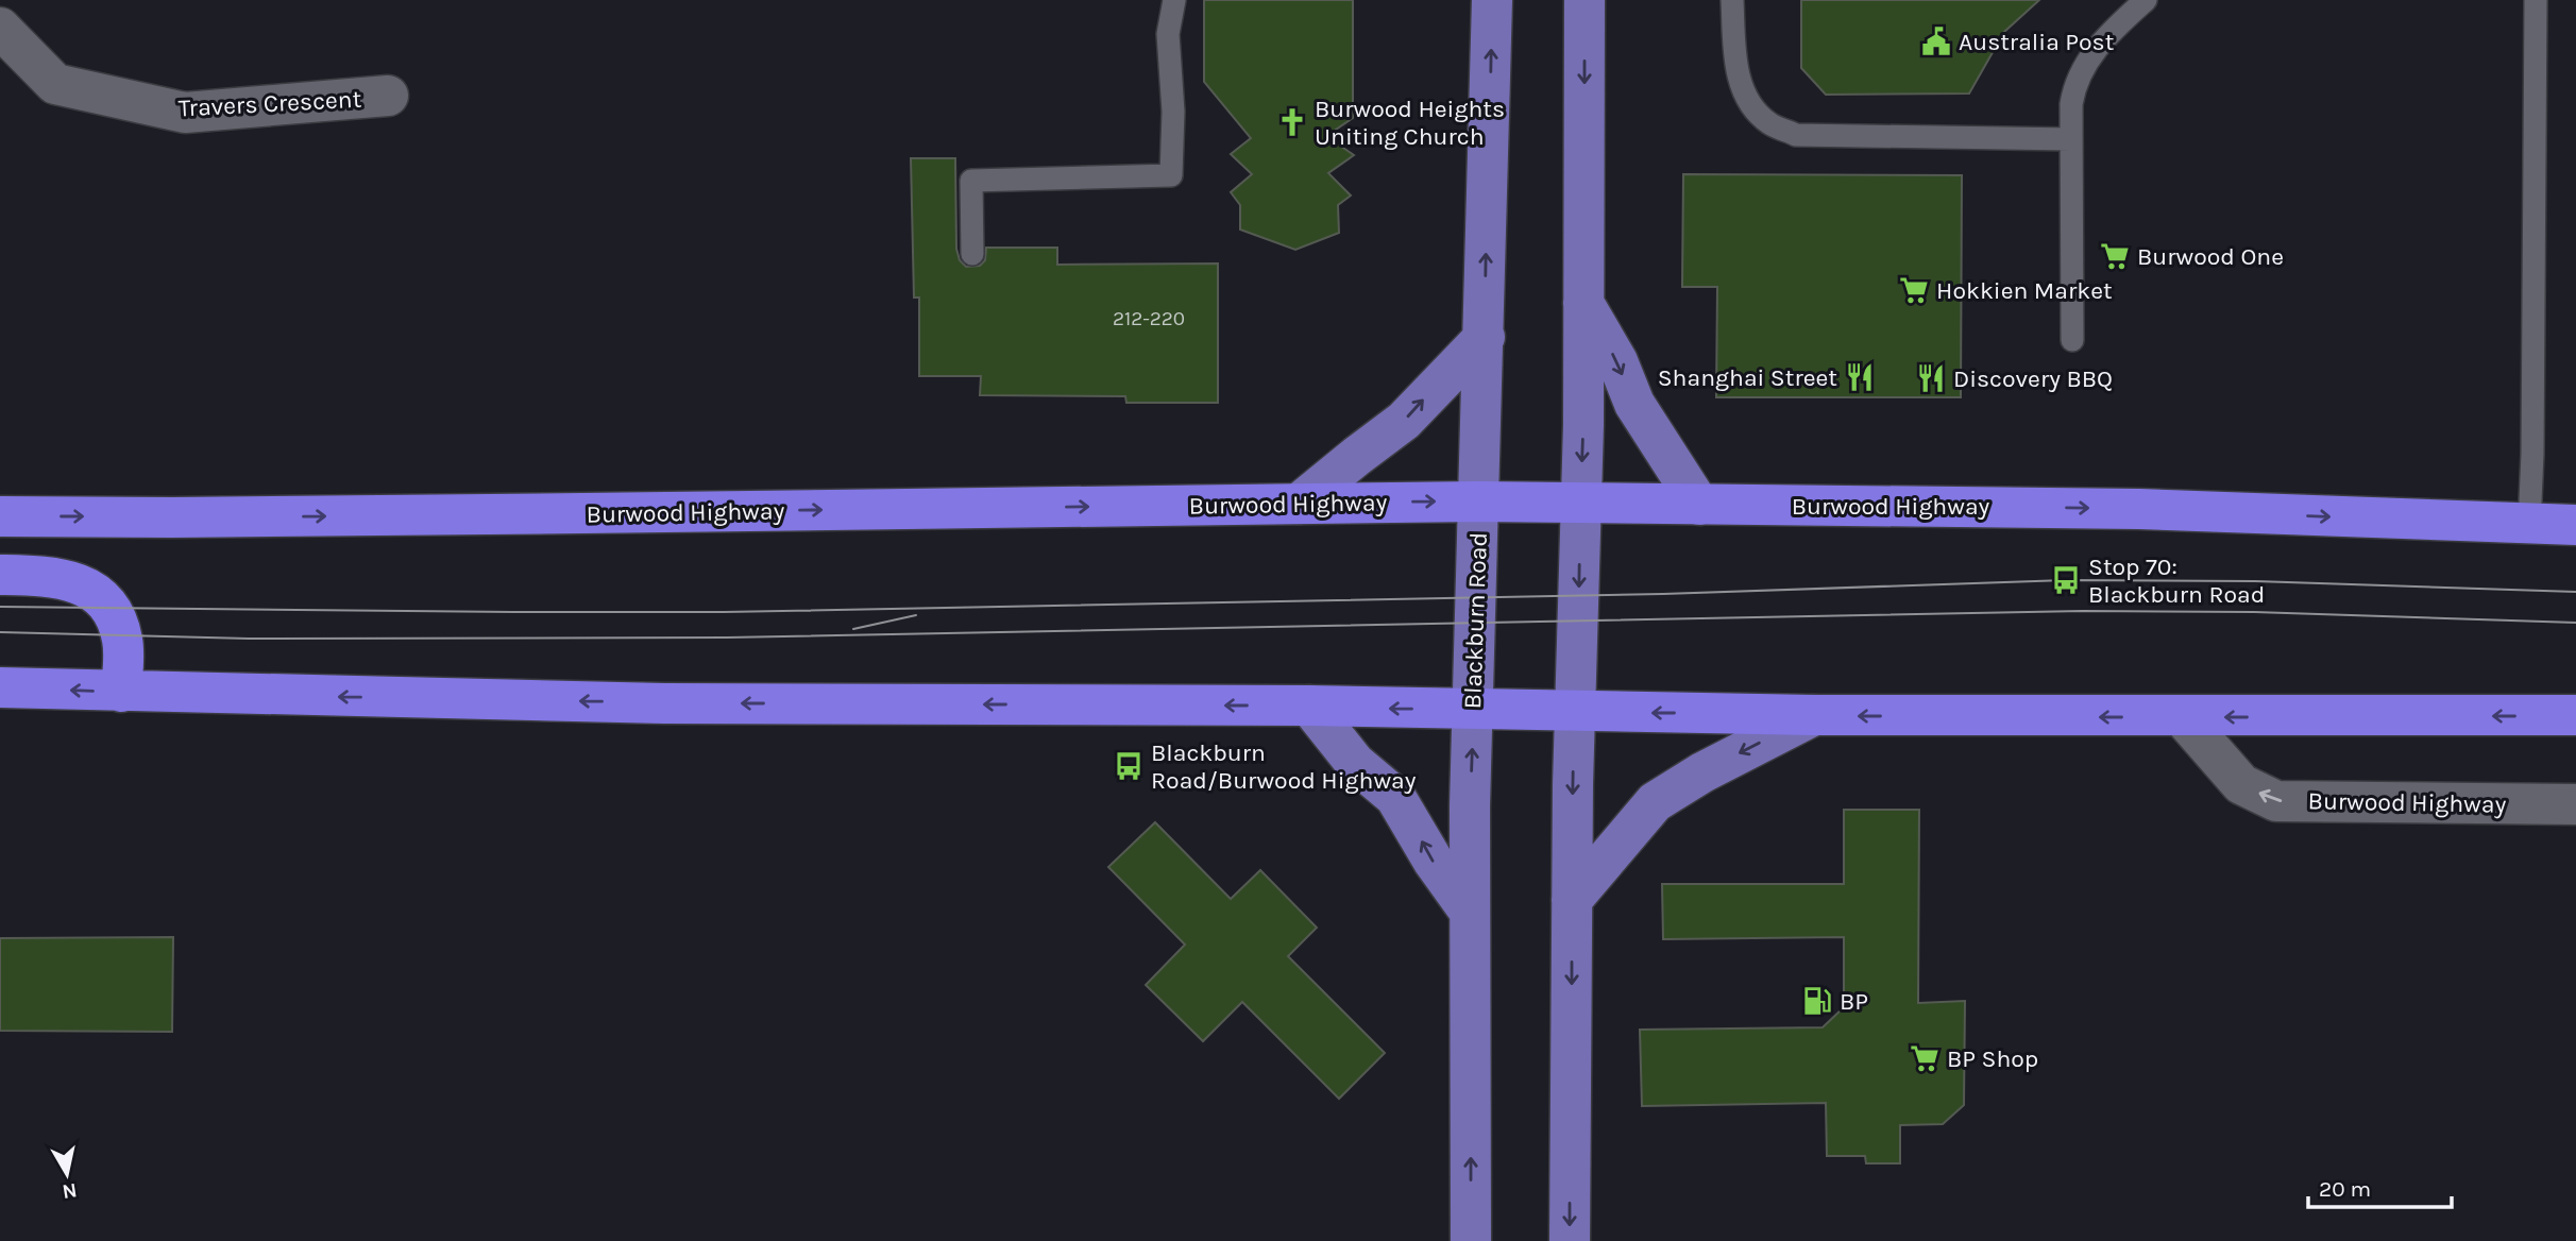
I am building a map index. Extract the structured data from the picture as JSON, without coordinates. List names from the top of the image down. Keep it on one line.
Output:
{"streets":{"highway":["Burwood Highway"],"main road":["Blackburn Road"],"street":["Travers Crescent"]},"crossings":[["Burwood Highway","Blackburn Road"]],"places":{"public building":["Australia Post"],"church":["Burwood Heights Uniting Church"],"supermarket":["Burwood One","Hokkien Market","BP Shop"],"restaurant":["Shanghai Street","Discovery BBQ"],"bus stop":["Stop 70: Blackburn Road","Blackburn Road/Burwood Highway"],"fuel station":["BP"]},"house_numbers":["212-220"],"scale_bar":"20 m","north":"bottom"}
